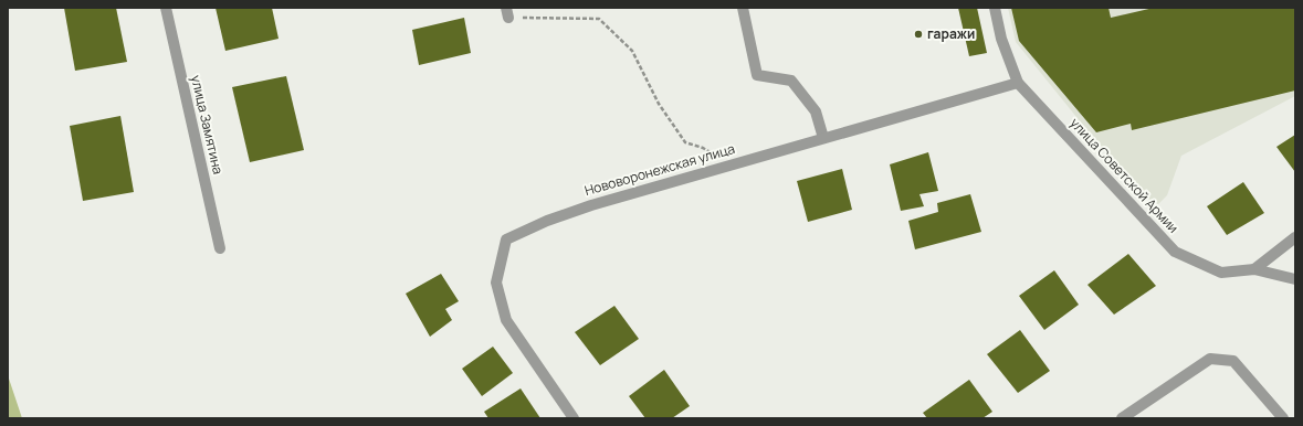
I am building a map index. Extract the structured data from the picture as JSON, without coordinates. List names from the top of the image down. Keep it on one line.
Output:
{"streets":{"street":["улица Замятина","Нововоронежская улица","улица Советской Армии"]},"crossings":[["Нововоронежская улица","улица Советской Армии"]],"places":["гаражи"]}
